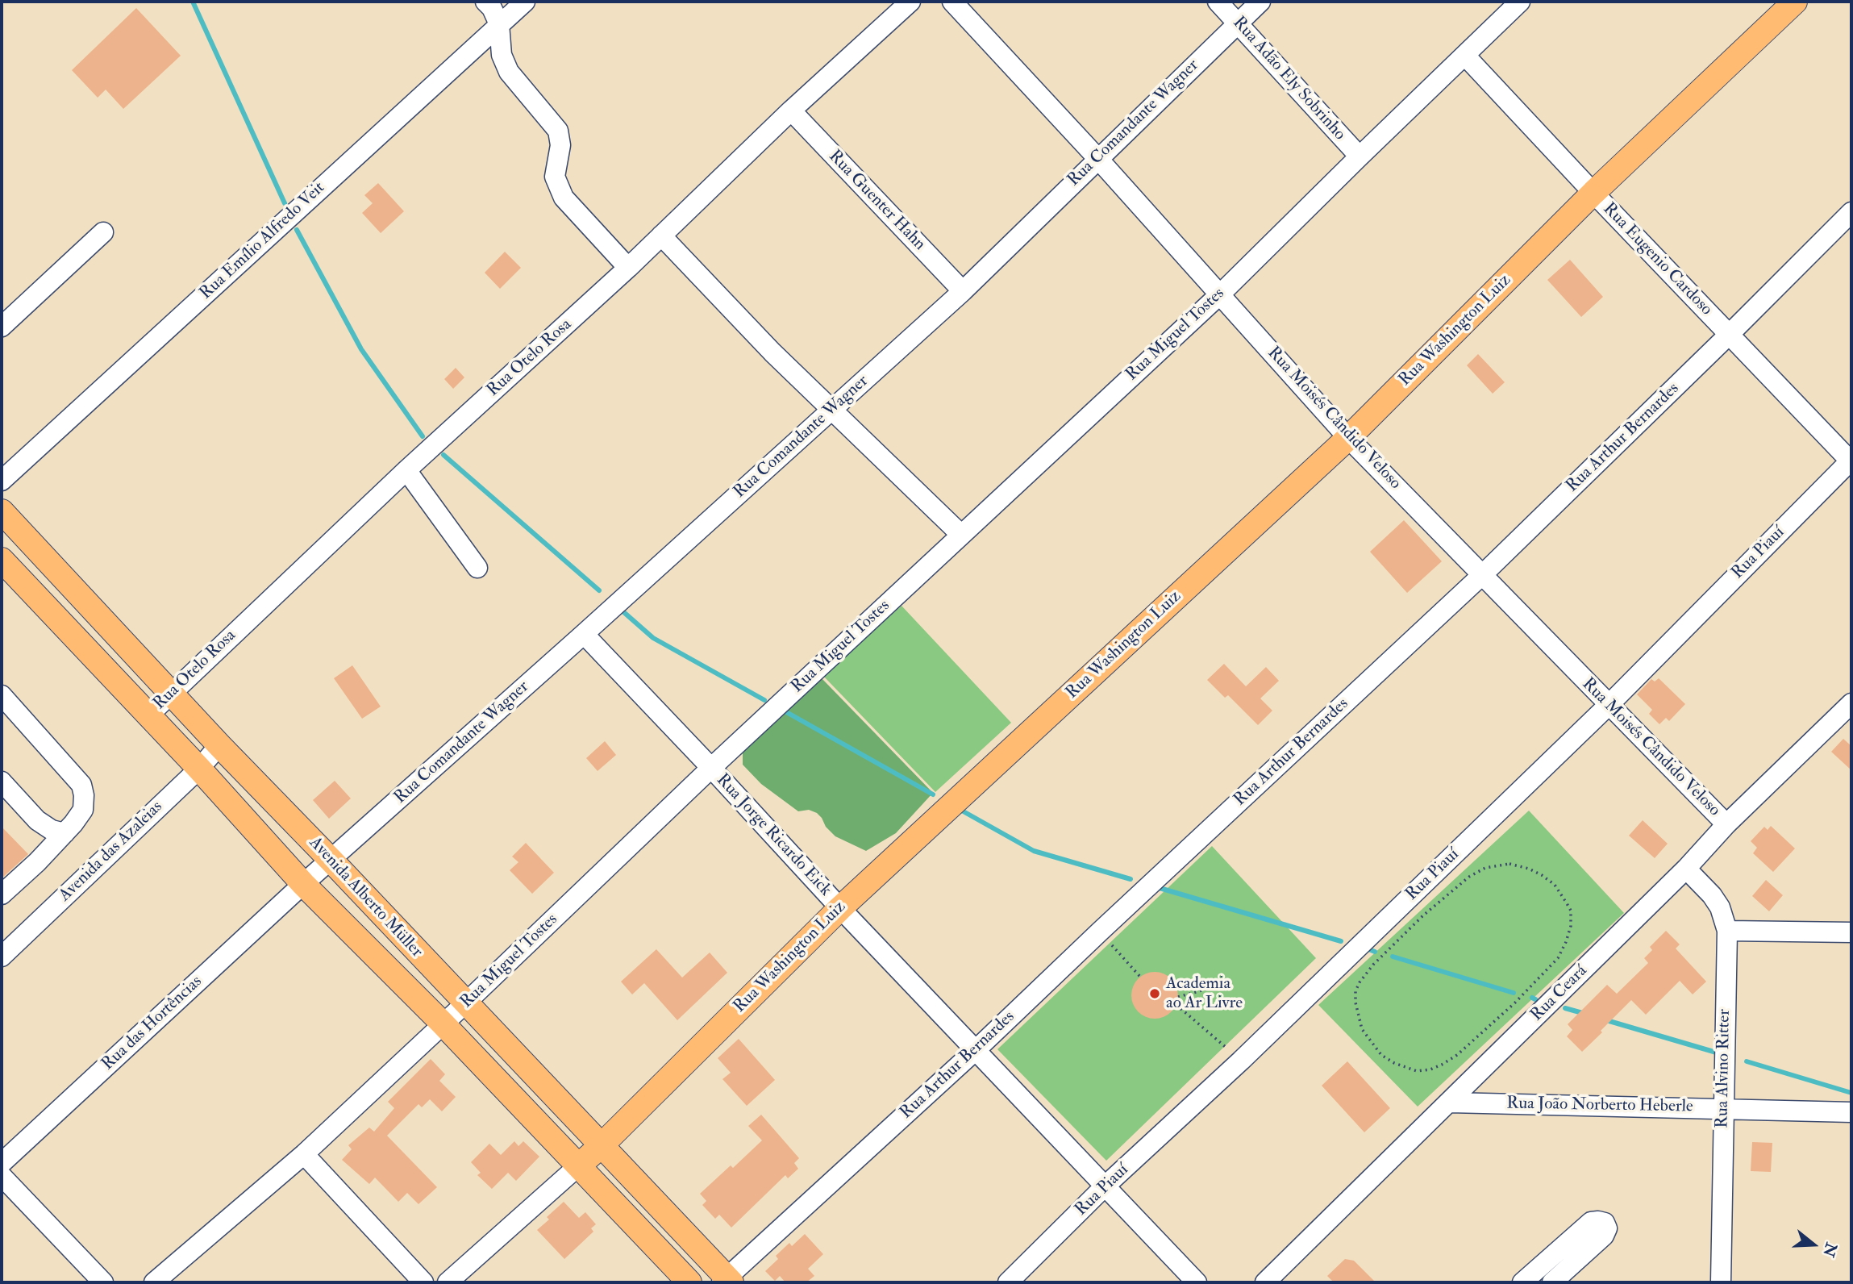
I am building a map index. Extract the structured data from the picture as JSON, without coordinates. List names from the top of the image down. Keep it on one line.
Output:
{"streets":{"main road":["Rua Washington Luiz","Avenida Alberto Müller"],"street":["Rua Adão Ely Sobrinho","Rua Comandante Wagner","Rua Guenter Hahn","Rua Emílio Alfredo Veit","Rua Eugenio Cardoso","Rua Miguel Tostes","Rua Otelo Rosa","Rua Moisés Cândido Veloso","Rua Arthur Bernardes","Rua Piauí","Rua Jorge Ricardo Eick","Avenida das Azaleias","Rua Ceará","Rua das Hortências","Rua Alvino Ritter","Rua João Norberto Heberle"]},"crossings":[["Rua Adão Ely Sobrinho","Rua Comandante Wagner"],["Rua Adão Ely Sobrinho","Rua Miguel Tostes"],["Rua Comandante Wagner","Rua Guenter Hahn"],["Rua Comandante Wagner","Rua Moisés Cândido Veloso"],["Rua Comandante Wagner","Rua Jorge Ricardo Eick"],["Rua Comandante Wagner","Avenida Alberto Müller"],["Rua Comandante Wagner","Rua das Hortências"],["Rua Guenter Hahn","Rua Otelo Rosa"],["Rua Eugenio Cardoso","Rua Washington Luiz"],["Rua Eugenio Cardoso","Rua Miguel Tostes"],["Rua Eugenio Cardoso","Rua Arthur Bernardes"],["Rua Eugenio Cardoso","Rua Piauí"],["Rua Washington Luiz","Rua Moisés Cândido Veloso"],["Rua Washington Luiz","Rua Jorge Ricardo Eick"],["Rua Washington Luiz","Avenida Alberto Müller"],["Rua Miguel Tostes","Rua Moisés Cândido Veloso"],["Rua Miguel Tostes","Rua Jorge Ricardo Eick"],["Rua Miguel Tostes","Avenida Alberto Müller"],["Rua Otelo Rosa","Avenida Alberto Müller"],["Rua Moisés Cândido Veloso","Rua Arthur Bernardes"],["Rua Moisés Cândido Veloso","Rua Piauí"],["Rua Moisés Cândido Veloso","Rua Ceará"],["Rua Arthur Bernardes","Rua Jorge Ricardo Eick"],["Rua Arthur Bernardes","Avenida Alberto Müller"],["Rua Piauí","Rua Jorge Ricardo Eick"],["Avenida das Azaleias","Avenida Alberto Müller"],["Avenida Alberto Müller","Rua das Hortências"],["Rua Ceará","Rua Alvino Ritter"],["Rua Ceará","Rua João Norberto Heberle"],["Rua Alvino Ritter","Rua João Norberto Heberle"]],"places":["Academia ao Ar Livre"],"north":"right"}
